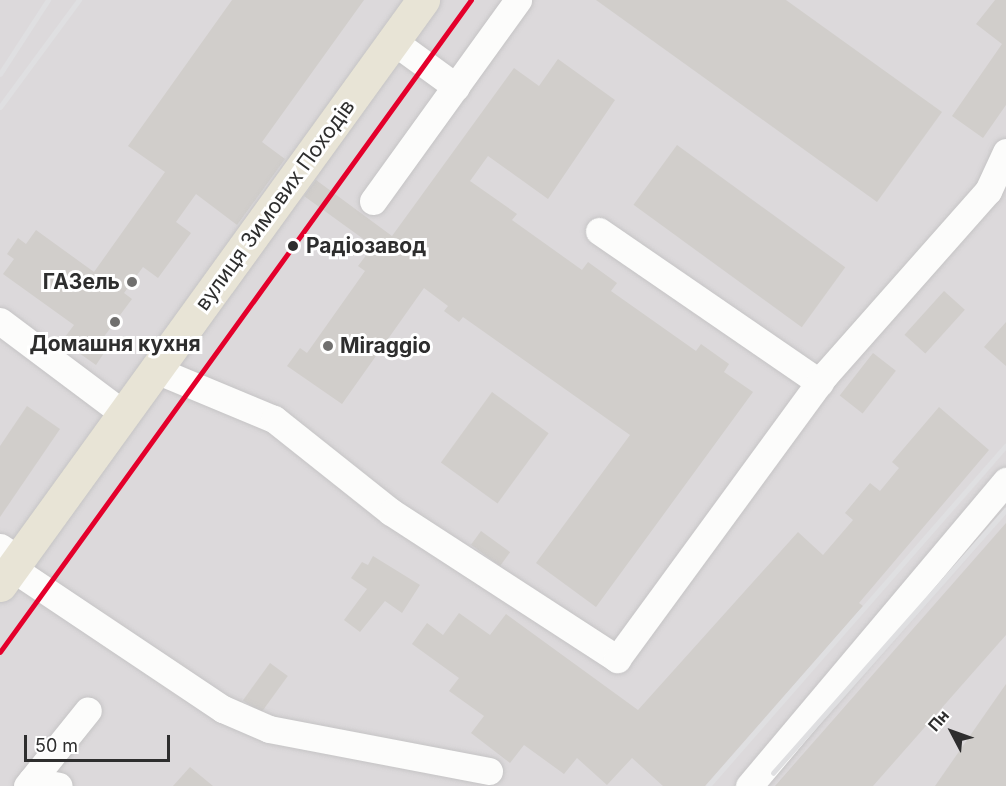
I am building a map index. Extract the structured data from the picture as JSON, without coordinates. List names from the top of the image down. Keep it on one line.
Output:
{"streets":{"main road":["вулиця Зимових Походів"]},"places":["Радіозавод","ГАЗель","Домашня кухня","Miraggio"],"scale_bar":"50 m","north":"top left"}
